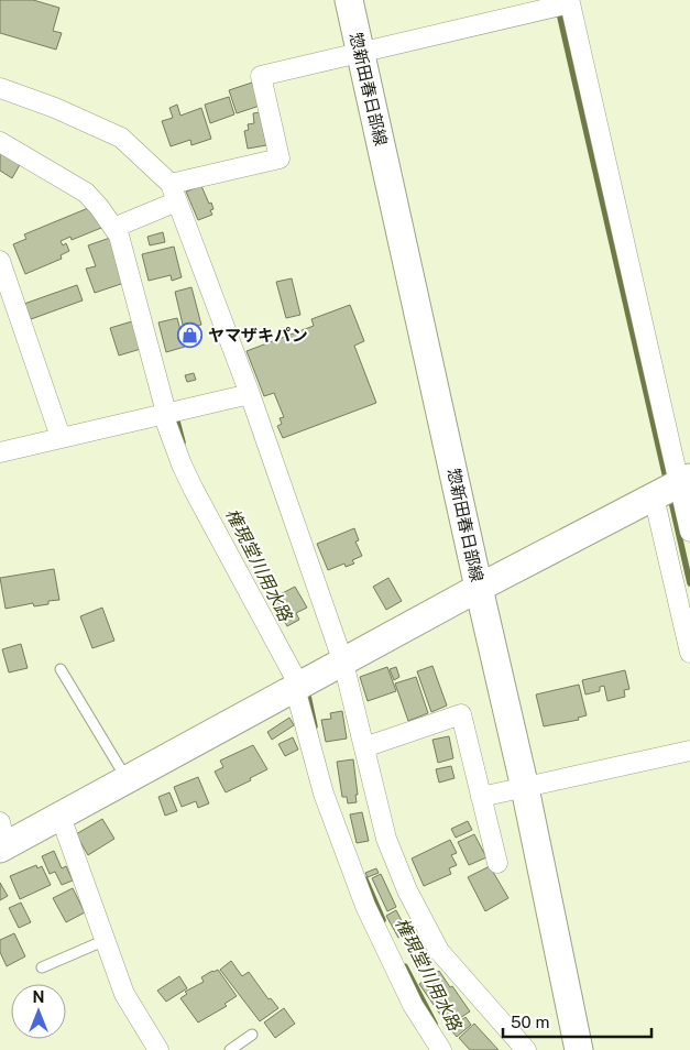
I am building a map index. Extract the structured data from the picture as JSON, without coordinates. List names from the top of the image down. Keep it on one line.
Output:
{"streets":{"main road":["惣新田春日部線"]},"water":["権現堂川用水路"],"places":{"shop":["ヤマザキパン"]},"scale_bar":"50 m","north":"top"}
